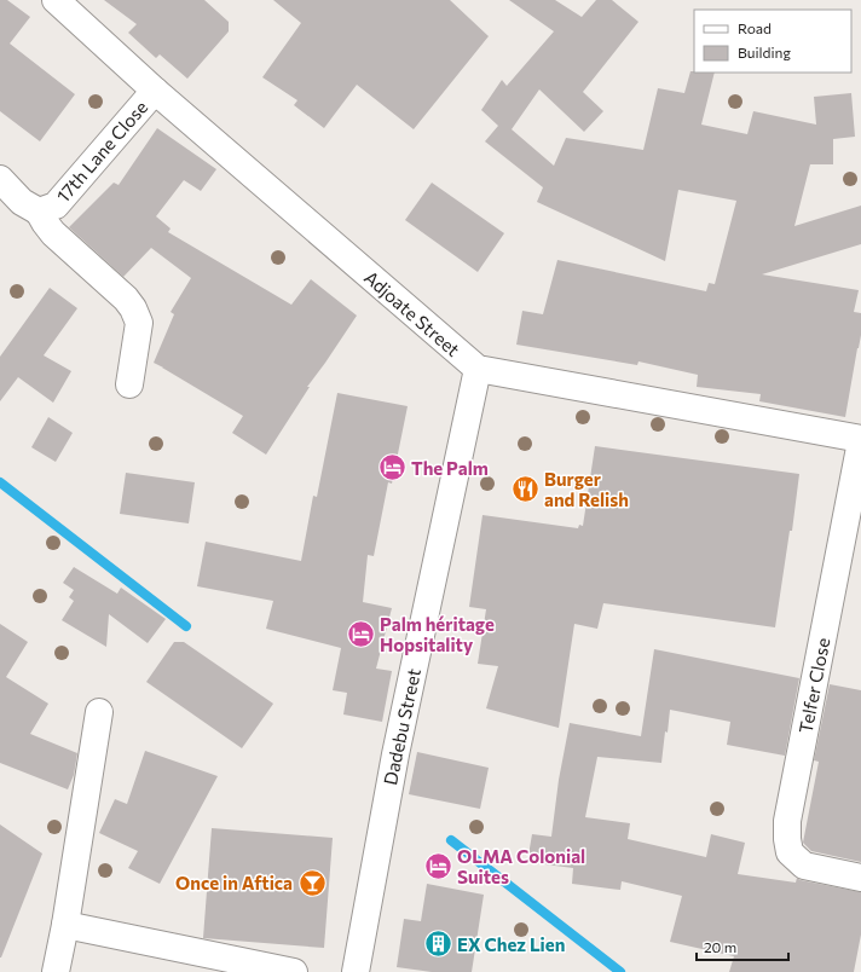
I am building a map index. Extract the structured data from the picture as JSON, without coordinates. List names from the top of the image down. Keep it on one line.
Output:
{"streets":{"street":["17th Lane Close","Adjoate Street","Telfer Close","Dadebu Street"]},"crossings":[["17th Lane Close","Adjoate Street"],["Adjoate Street","Telfer Close"],["Adjoate Street","Dadebu Street"]],"places":{"hotel":["The Palm","Palm héritage Hopsitality","OLMA Colonial Suites"],"restaurant":["Burger and Relish"],"bar":["Once in Aftica"],"building":["EX Chez Lien"]},"legend":["Road","Building"],"scale_bar":"20 m"}
